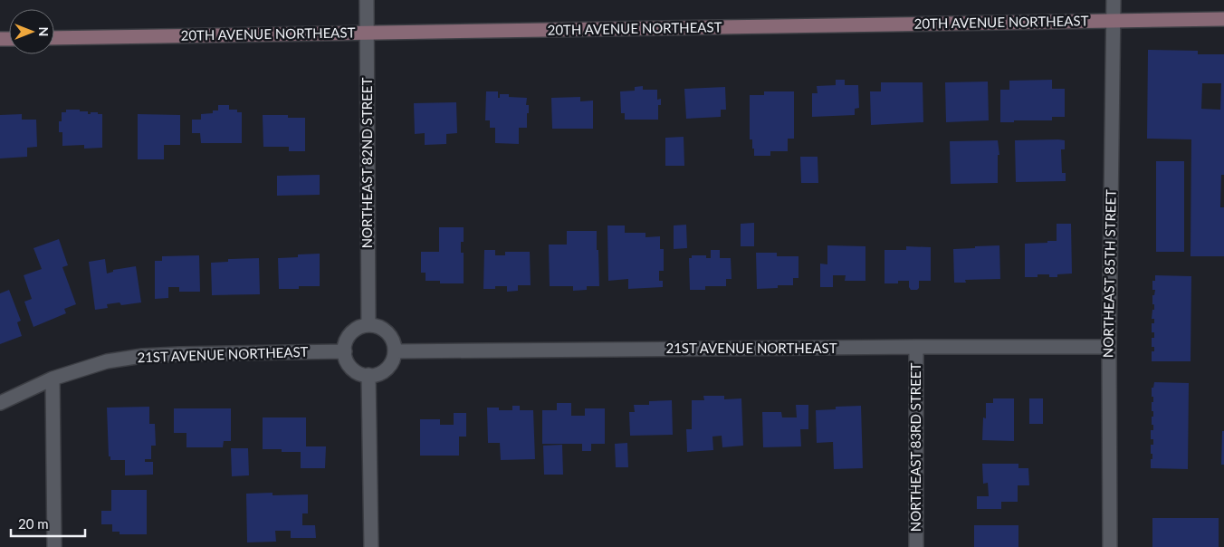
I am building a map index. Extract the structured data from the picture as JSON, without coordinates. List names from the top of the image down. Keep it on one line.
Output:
{"streets":{"street":["20TH AVENUE NORTHEAST","NORTHEAST 82ND STREET","NORTHEAST 85TH STREET","21ST AVENUE NORTHEAST","NORTHEAST 83RD STREET"]},"crossings":[["20TH AVENUE NORTHEAST","NORTHEAST 82ND STREET"],["20TH AVENUE NORTHEAST","NORTHEAST 85TH STREET"],["NORTHEAST 82ND STREET","21ST AVENUE NORTHEAST"],["NORTHEAST 85TH STREET","21ST AVENUE NORTHEAST"],["21ST AVENUE NORTHEAST","NORTHEAST 83RD STREET"]],"scale_bar":"20 m","north":"right"}
